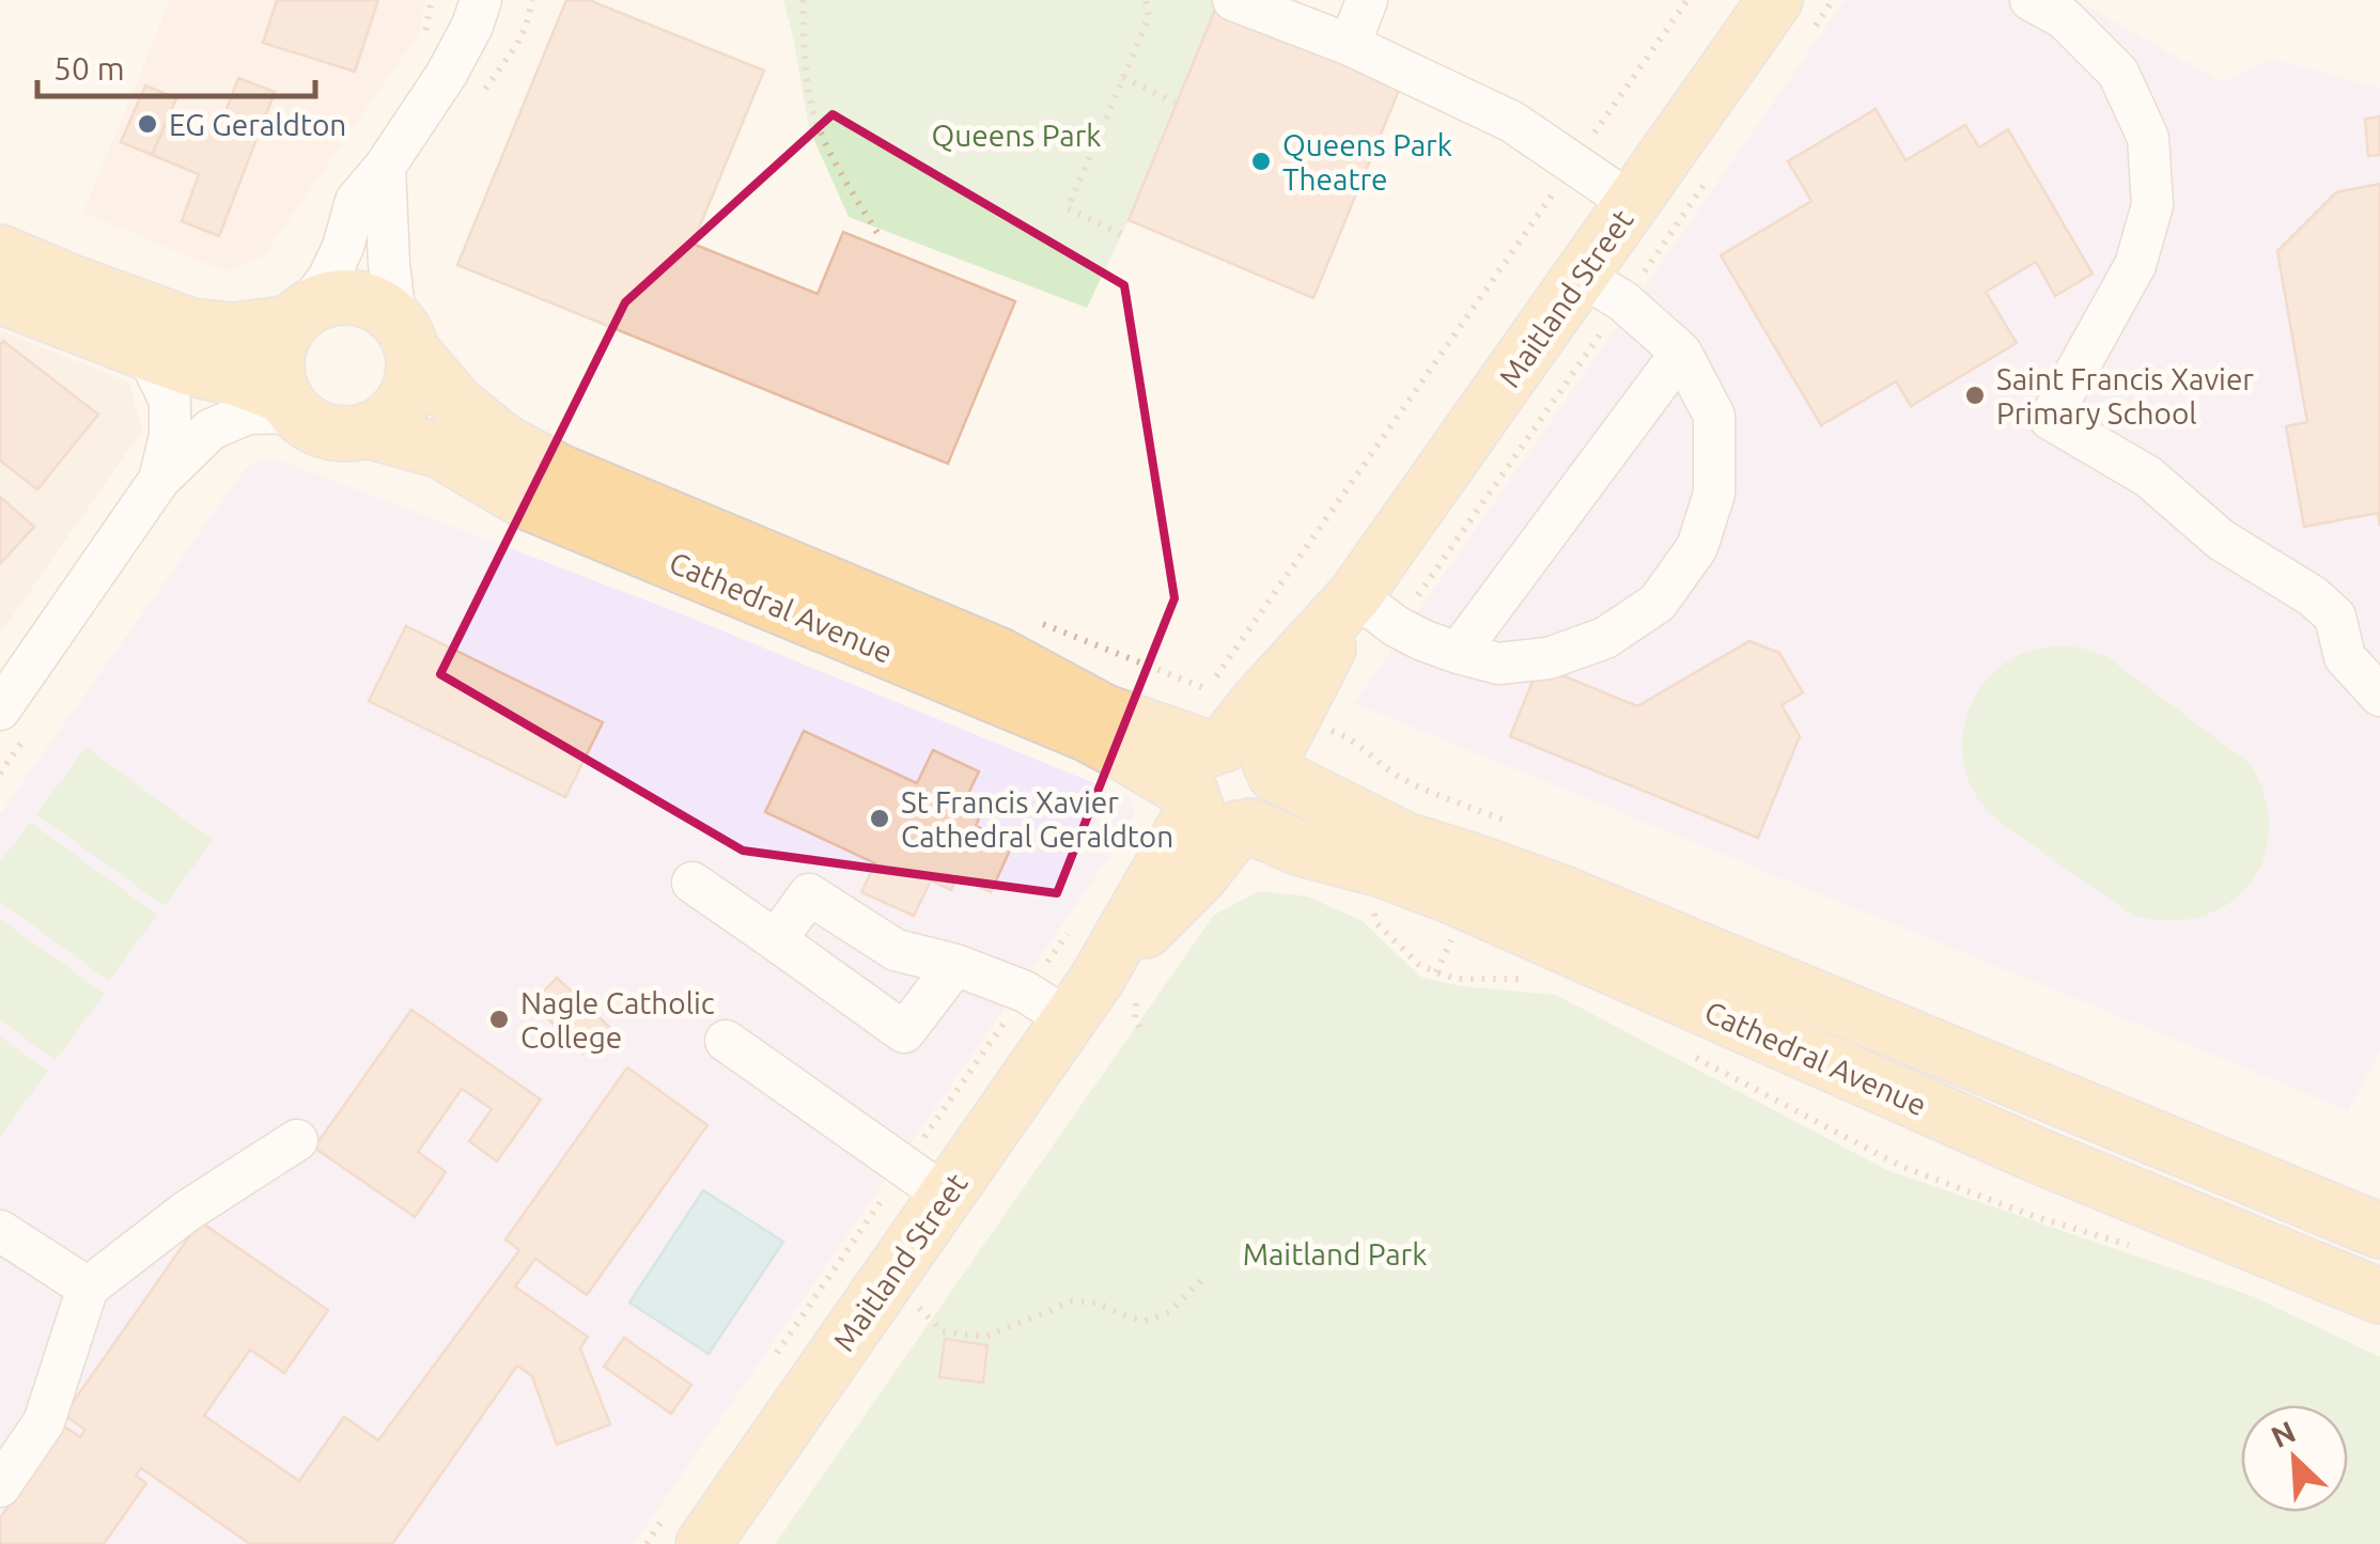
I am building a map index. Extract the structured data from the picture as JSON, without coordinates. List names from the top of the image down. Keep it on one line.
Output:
{"streets":{"main road":["Maitland Street","Cathedral Avenue"]},"crossings":[["Maitland Street","Cathedral Avenue"]],"parks":["Queens Park","Maitland Park"],"places":["EG Geraldton","Queens Park Theatre","Saint Francis Xavier Primary School","St Francis Xavier Cathedral Geraldton","Nagle Catholic College"],"scale_bar":"50 m","north":"top left"}
